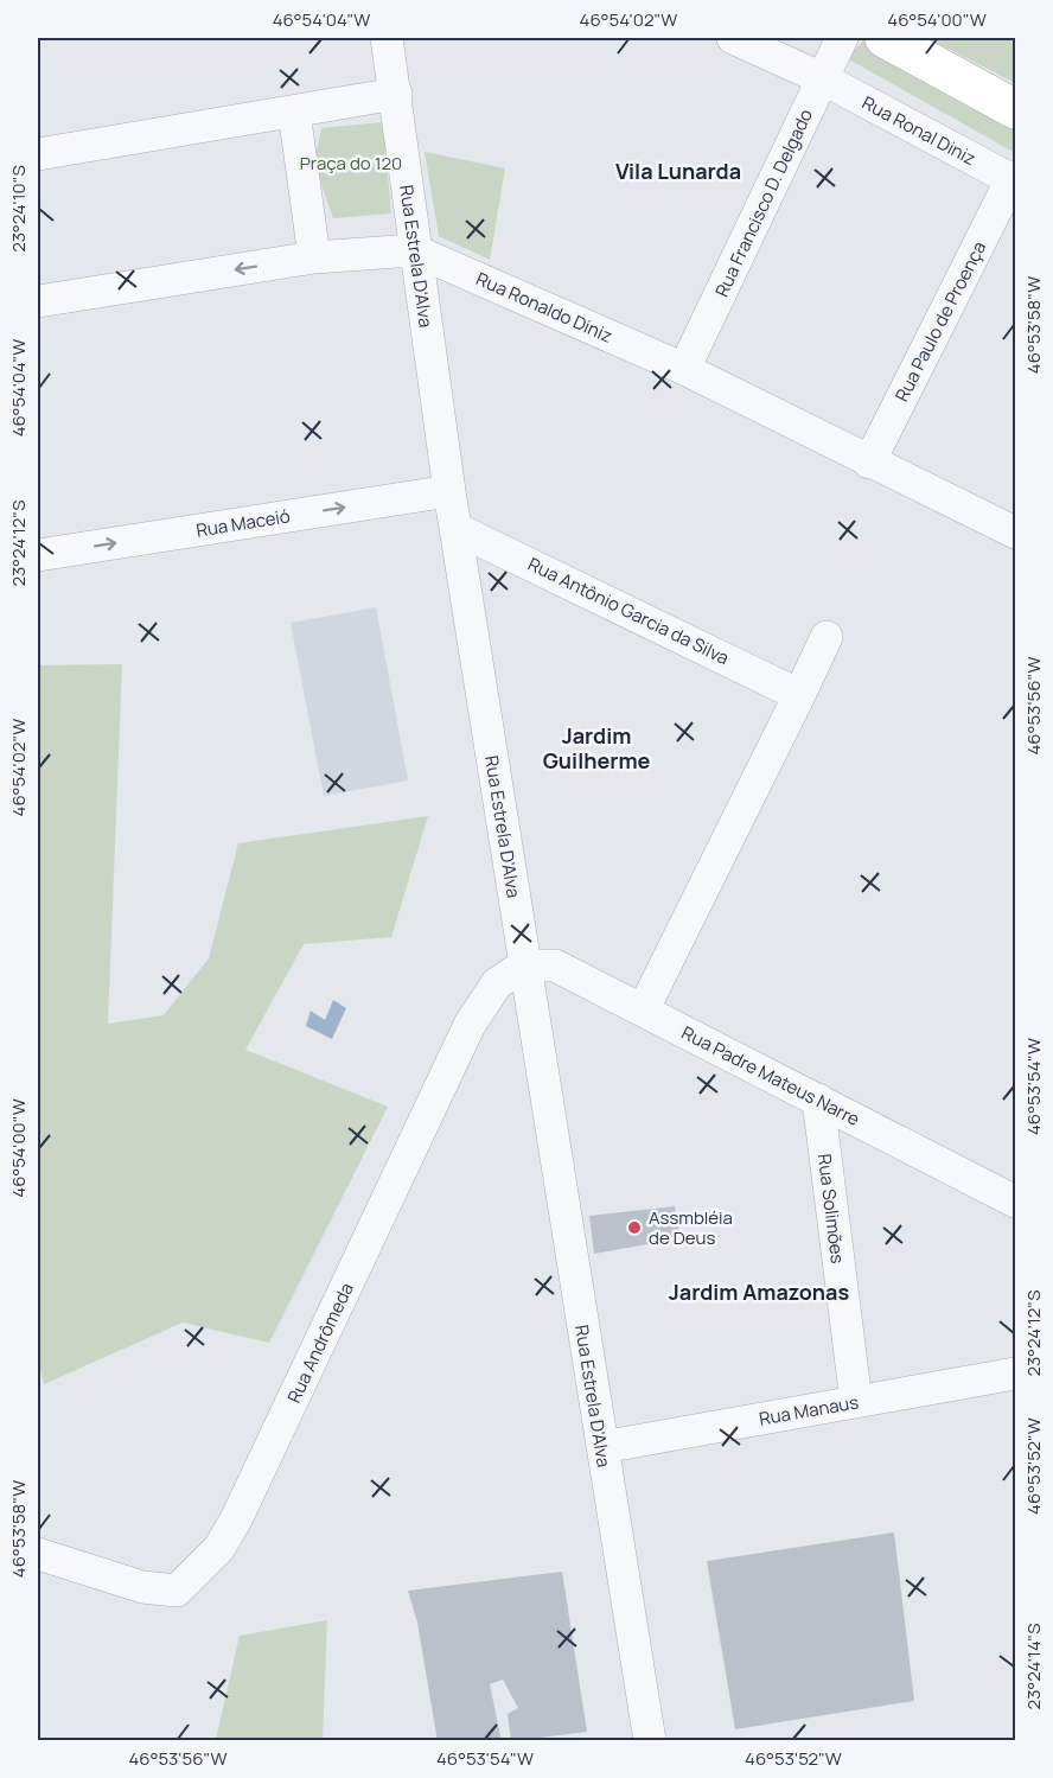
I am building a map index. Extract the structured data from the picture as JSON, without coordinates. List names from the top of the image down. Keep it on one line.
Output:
{"streets":{"street":["Rua Ronal Diniz","Rua Francisco D. Delgado","Rua Estrela D'Alva","Rua Ronaldo Diniz","Rua Paulo de Proença","Rua Maceió","Rua Antônio Garcia da Silva","Rua Padre Mateus Narre","Rua Solimões","Rua Andrômeda","Rua Manaus"]},"crossings":[["Rua Ronal Diniz","Rua Francisco D. Delgado"],["Rua Ronal Diniz","Rua Paulo de Proença"],["Rua Francisco D. Delgado","Rua Ronaldo Diniz"],["Rua Estrela D'Alva","Rua Ronaldo Diniz"],["Rua Estrela D'Alva","Rua Maceió"],["Rua Estrela D'Alva","Rua Antônio Garcia da Silva"],["Rua Estrela D'Alva","Rua Padre Mateus Narre"],["Rua Estrela D'Alva","Rua Andrômeda"],["Rua Estrela D'Alva","Rua Manaus"],["Rua Ronaldo Diniz","Rua Paulo de Proença"],["Rua Padre Mateus Narre","Rua Solimões"],["Rua Padre Mateus Narre","Rua Andrômeda"],["Rua Solimões","Rua Manaus"]],"one_way":["Rua Maceió"],"districts":["Vila Lunarda","Jardim Guilherme","Jardim Amazonas"],"parks":["Praça do 120"],"places":["Assmbléia de Deus"],"coordinates":["46°54'04\"W","46°54'02\"W","46°54'00\"W","23°24'10\"S","46°53'58\"W","23°24'12\"S","46°53'56\"W","46°53'54\"W","46°53'52\"W","23°24'14\"S"]}
